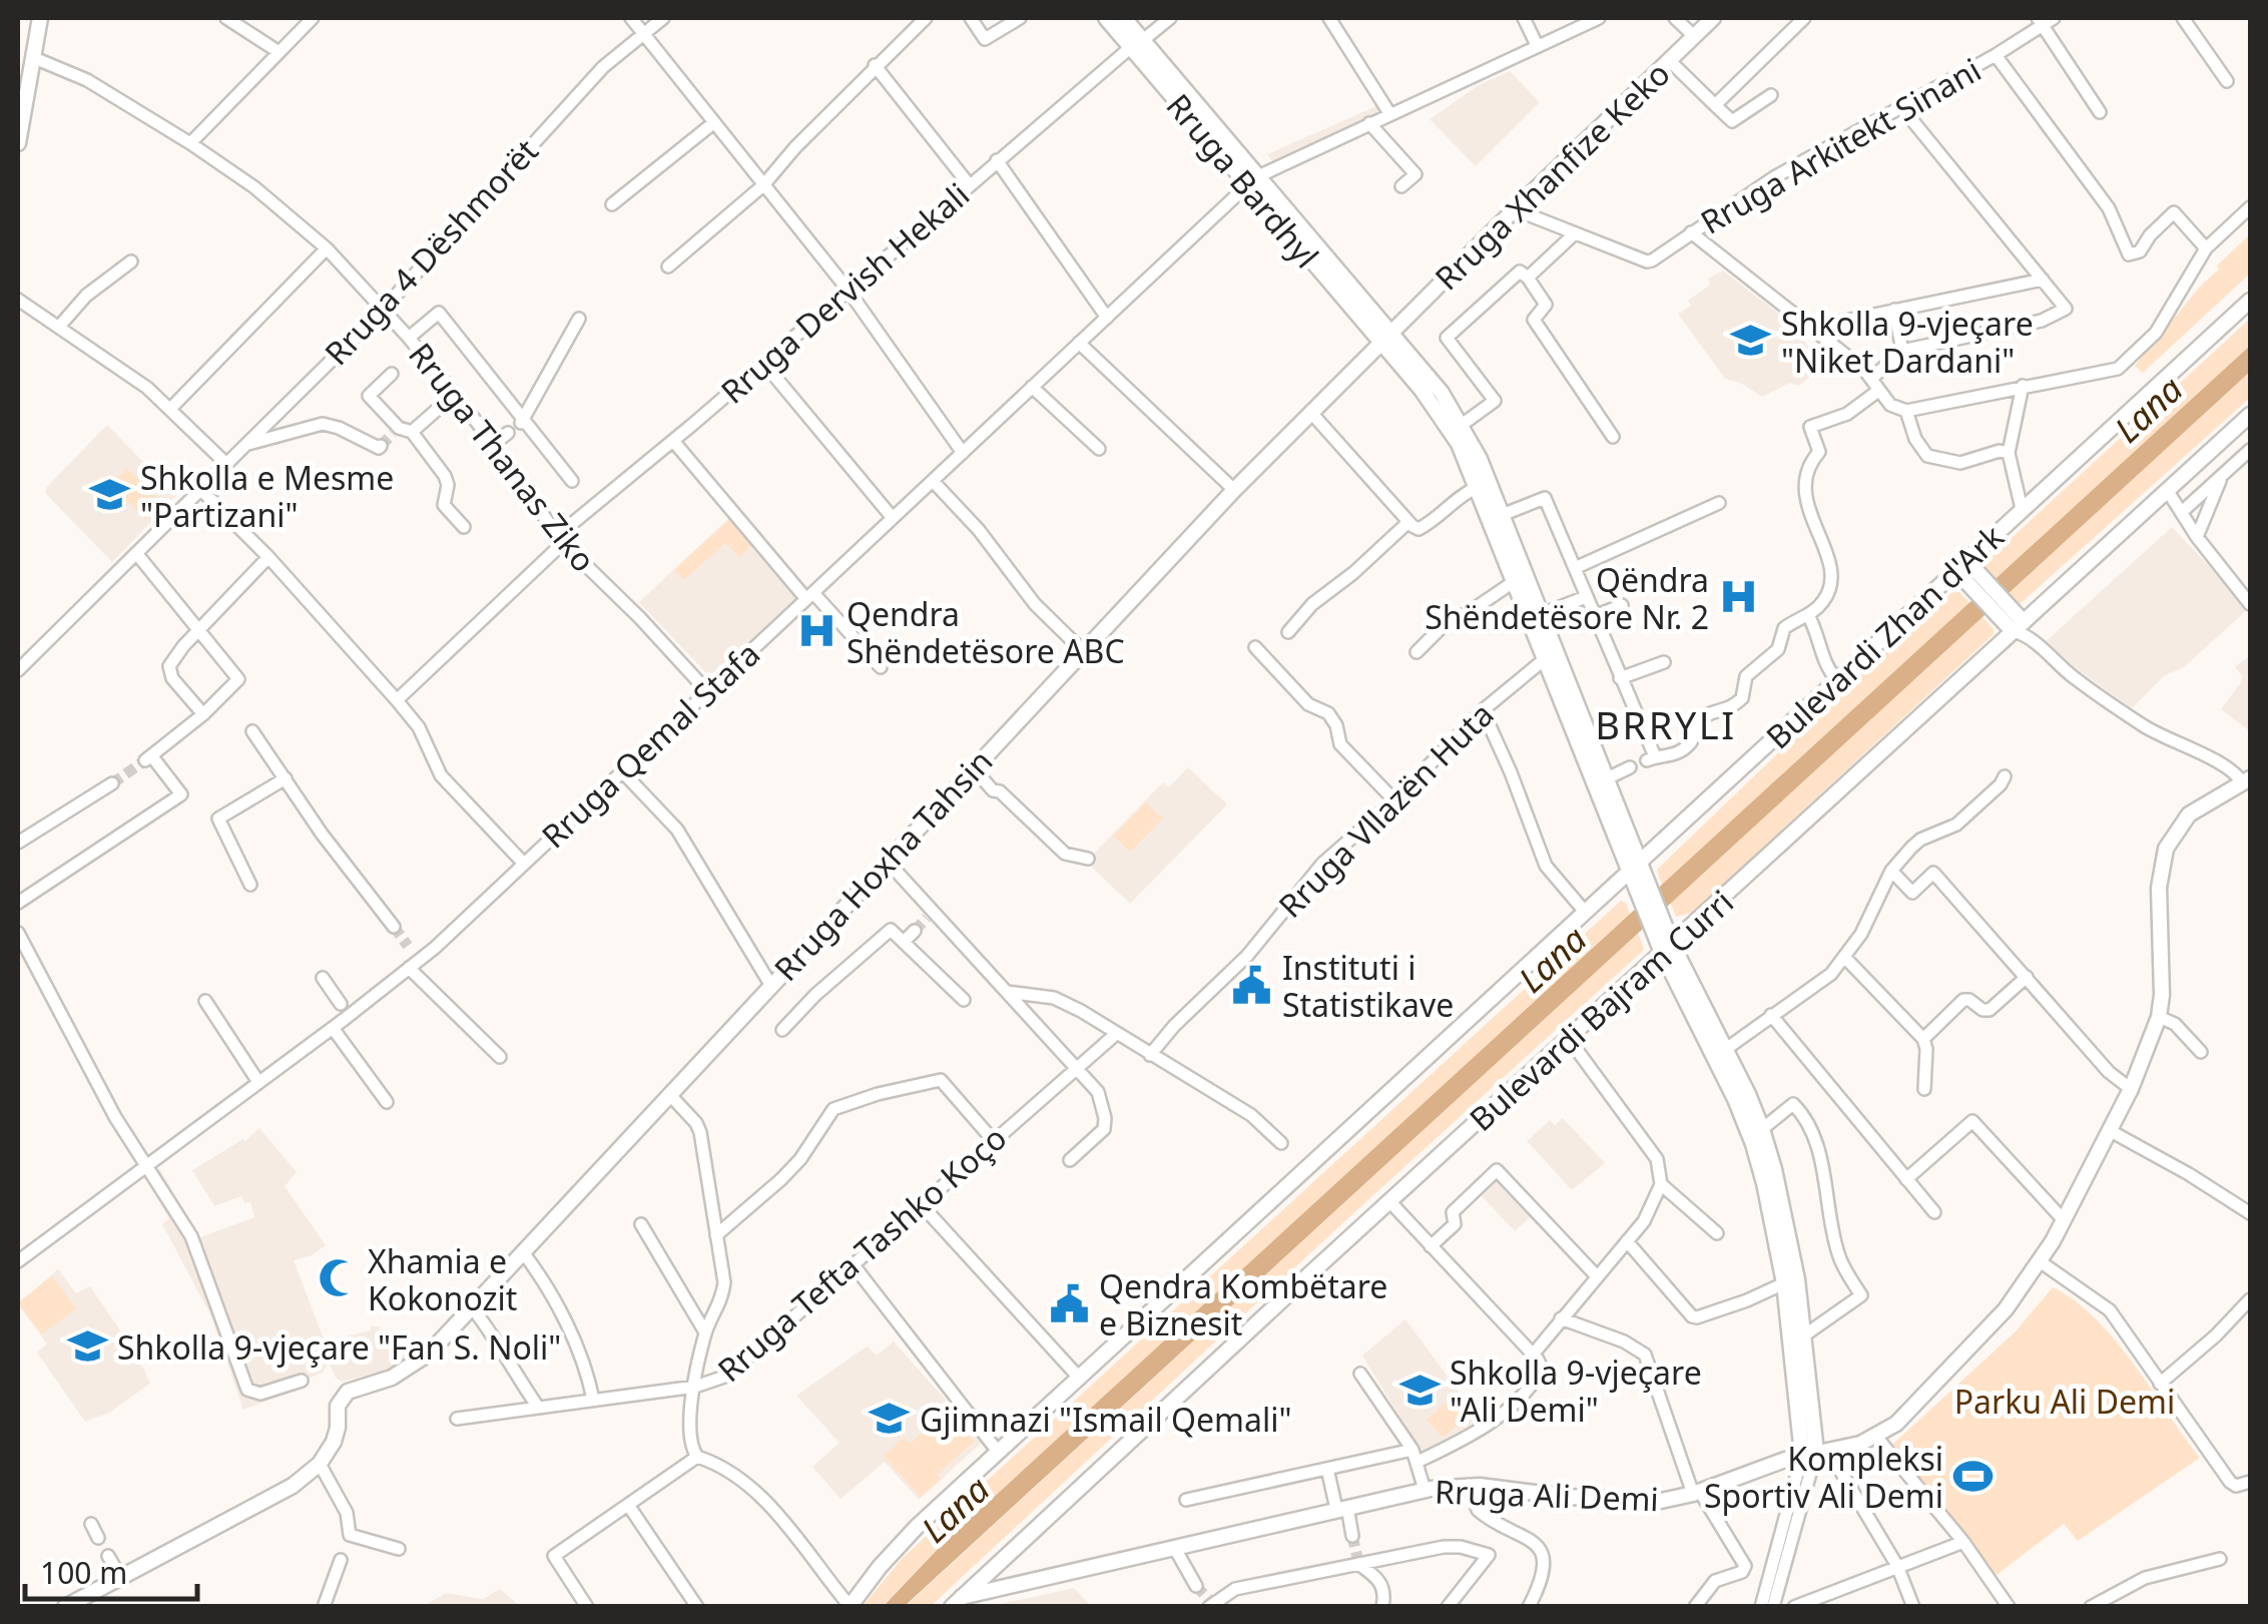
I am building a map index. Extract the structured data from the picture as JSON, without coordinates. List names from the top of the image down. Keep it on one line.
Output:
{"streets":{"main road":["Rruga Xhanfize Keko","Rruga Bardhyl","Bulevardi Zhan d'Ark","Rruga Hoxha Tahsin","Bulevardi Bajram Curri","Rruga Ali Demi"],"street":["Rruga Arkitekt Sinani","Rruga 4 Dëshmorët","Rruga Dervish Hekali","Rruga Thanas Ziko","Rruga Qemal Stafa","Rruga Vllazën Huta","Rruga Tefta Tashko Koço"]},"crossings":[["Rruga Arkitekt Sinani","Rruga Xhanfize Keko"],["Rruga Xhanfize Keko","Rruga Bardhyl"],["Rruga Xhanfize Keko","Rruga Hoxha Tahsin"],["Rruga Bardhyl","Rruga Dervish Hekali"],["Rruga Bardhyl","Rruga Qemal Stafa"],["Rruga Bardhyl","Rruga Hoxha Tahsin"],["Rruga 4 Dëshmorët","Rruga Thanas Ziko"],["Rruga Dervish Hekali","Rruga Thanas Ziko"],["Rruga Thanas Ziko","Rruga Qemal Stafa"],["Bulevardi Bajram Curri","Rruga Ali Demi"]],"districts":["BRRYLI"],"water":["Lana"],"parks":["Parku Ali Demi"],"places":{"school or university":["Shkolla 9-vjeçare \"Niket Dardani\"","Shkolla e Mesme \"Partizani\"","Shkolla 9-vjeçare \"Fan S. Noli\"","Shkolla 9-vjeçare \"Ali Demi\"","Gjimnazi \"Ismail Qemali\""],"hospital":["Qëndra Shëndetësore Nr. 2","Qendra Shëndetësore ABC"],"public building":["Instituti i Statistikave","Qendra Kombëtare e Biznesit"],"mosque":["Xhamia e Kokonozit"],"sports":["Kompleksi Sportiv Ali Demi"]},"scale_bar":"100 m"}
